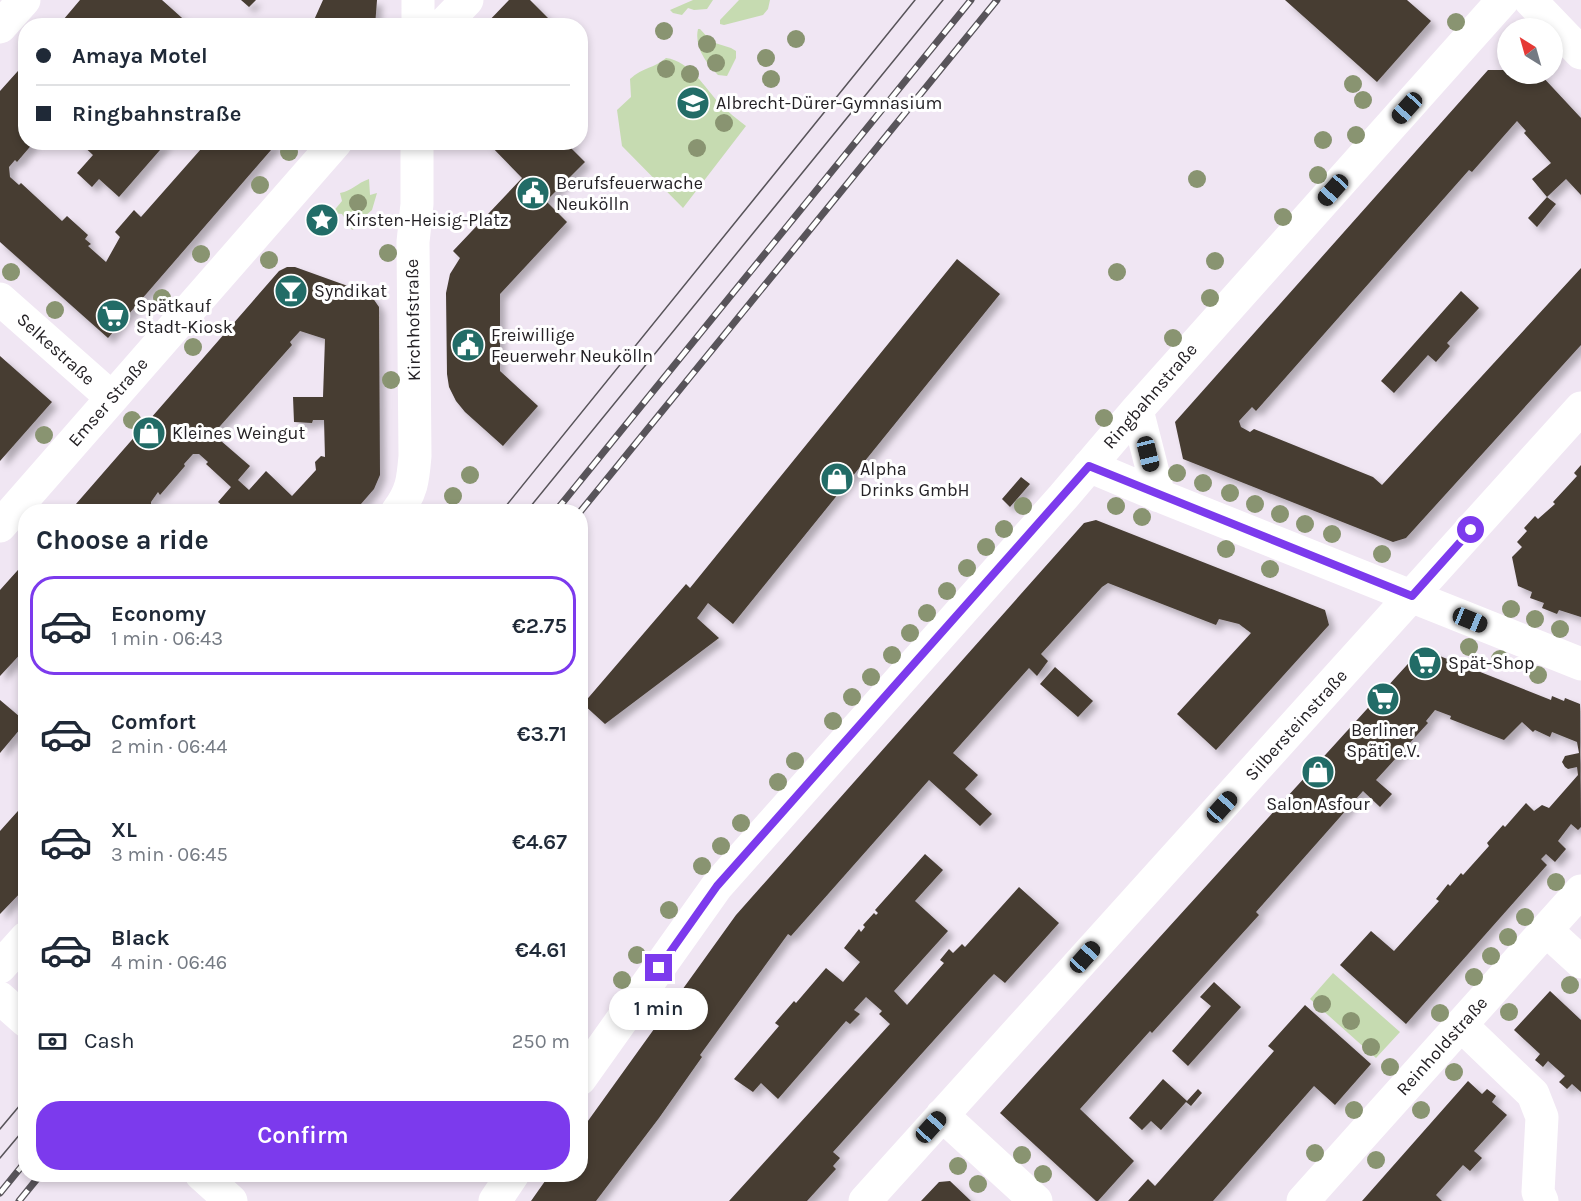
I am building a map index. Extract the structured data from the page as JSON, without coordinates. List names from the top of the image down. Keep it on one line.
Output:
{"streets":{"street":["Kirchhofstraße","Selkestraße","Ringbahnstraße","Emser Straße","Silbersteinstraße","Reinholdstraße"]},"crossings":[["Selkestraße","Emser Straße"]],"places":{"school or university":["Albrecht-Dürer-Gymnasium"],"public building":["Berufsfeuerwache Neukölln","Freiwillige Feuerwehr Neukölln"],"place":["Kirsten-Heisig-Platz"],"bar":["Syndikat"],"supermarket":["Spätkauf Stadt-Kiosk","Spät-Shop","Berliner Späti e.V."],"shop":["Kleines Weingut","Alpha Drinks GmbH","Salon Asfour"]},"north":"top left","page":{"banner":["Amaya Motel","Ringbahnstraße"],"heading":"Choose a ride","list":[{"name":"Economy","note":"1 min · 06:43","value":"€2.75"},{"name":"Comfort","note":"2 min · 06:44","value":"€3.71"},{"name":"XL","note":"3 min · 06:45","value":"€4.67"},{"name":"Black","note":"4 min · 06:46","value":"€4.61"}],"bubble":"1 min","pay":["Cash","250 m"],"buttons":"Confirm"}}
